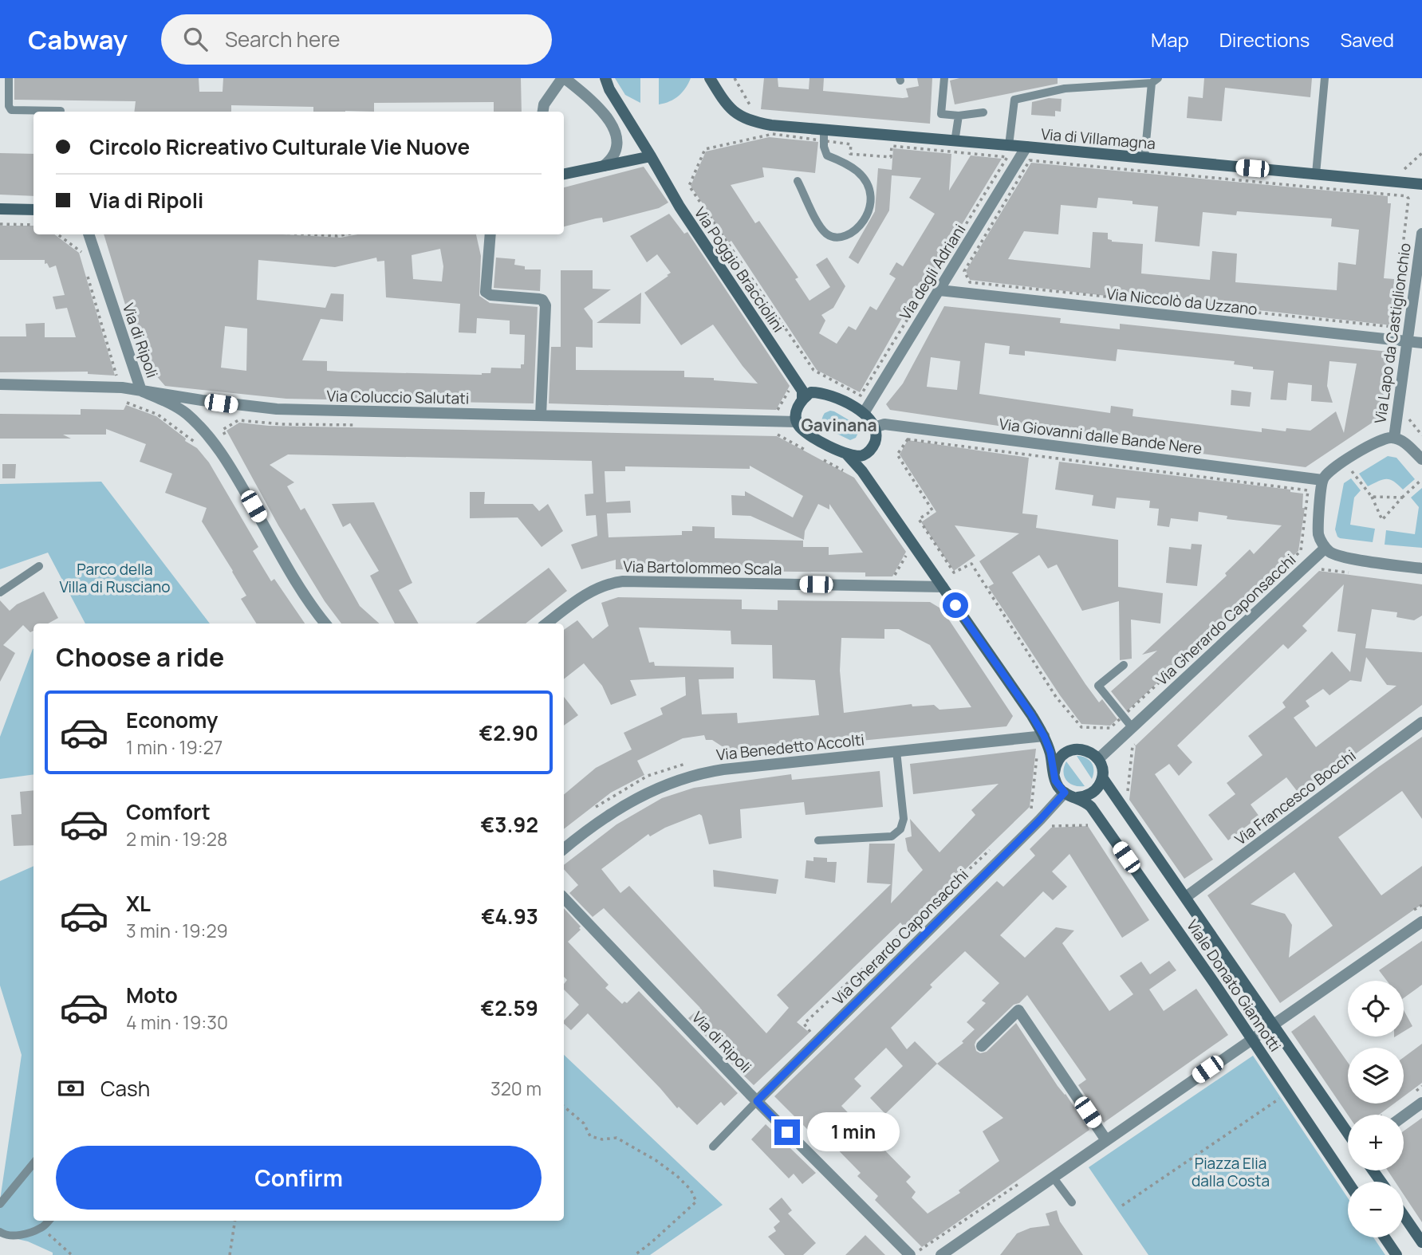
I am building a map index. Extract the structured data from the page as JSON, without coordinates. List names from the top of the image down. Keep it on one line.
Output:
{"streets":{"street":["Via di Villamagna","Via Poggio Bracciolini","Via degli Adriani","Via Niccolò da Uzzano","Via Lapo da Castiglionchio","Via di Ripoli","Via Coluccio Salutati","Via Giovanni dalle Bande Nere","Via Bartolommeo Scala","Via Gherardo Caponsacchi","Via Benedetto Accolti","Via Francesco Bocchi","Viale Donato Giannotti"]},"crossings":[["Via di Villamagna","Via degli Adriani"],["Via degli Adriani","Via Niccolò da Uzzano"],["Via Niccolò da Uzzano","Via Lapo da Castiglionchio"],["Via di Ripoli","Via Coluccio Salutati"],["Via di Ripoli","Via Gherardo Caponsacchi"],["Via Gherardo Caponsacchi","Viale Donato Giannotti"],["Via Francesco Bocchi","Viale Donato Giannotti"]],"districts":["Gavinana"],"parks":["Parco della Villa di Rusciano","Piazza Elia dalla Costa"],"page":{"header":"Cabway","search":"Search here","nav":["Map","Directions","Saved"],"banner":["Circolo Ricreativo Culturale Vie Nuove","Via di Ripoli"],"heading":"Choose a ride","list":[{"name":"Economy","note":"1 min · 19:27","value":"€2.90"},{"name":"Comfort","note":"2 min · 19:28","value":"€3.92"},{"name":"XL","note":"3 min · 19:29","value":"€4.93"},{"name":"Moto","note":"4 min · 19:30","value":"€2.59"}],"map_buttons":["+","−"],"pay":["Cash","320 m"],"bubble":"1 min","buttons":"Confirm"}}
